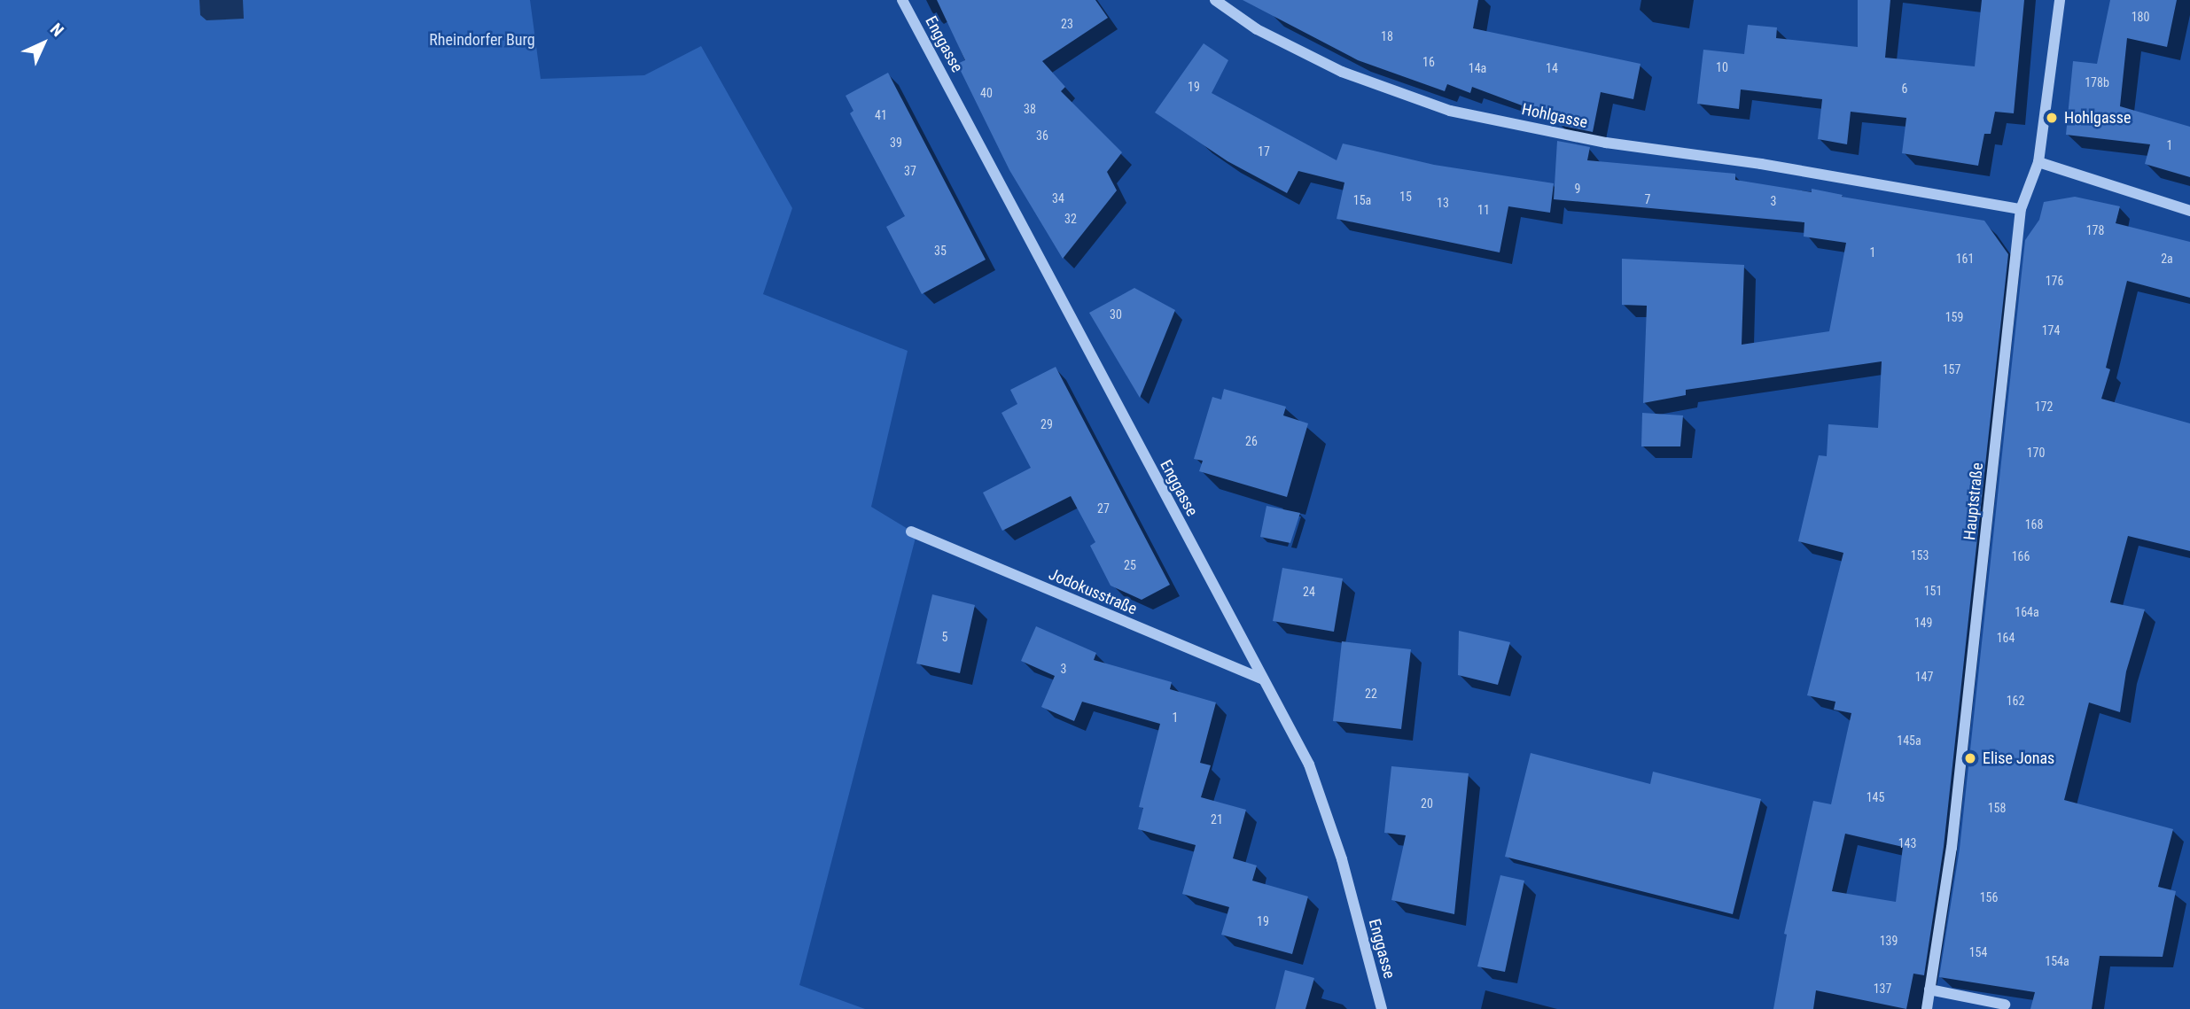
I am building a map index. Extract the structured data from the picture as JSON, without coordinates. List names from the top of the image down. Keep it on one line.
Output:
{"streets":{"street":["Enggasse","Hohlgasse","Hauptstraße","Jodokusstraße"]},"crossings":[["Enggasse","Jodokusstraße"],["Hohlgasse","Hauptstraße"]],"parks":["Rheindorfer Burg"],"places":["Hohlgasse","Elise Jonas"],"house_numbers":["180","23","18","16","10","14a","14","178b","19","6","40","38","41","36","39","1","17","37","9","15","34","7","15a","3","13","11","32","178","35","1","161","2a","176","30","159","174","157","172","29","26","170","27","168","153","166","25","151","24","164a","149","5","164","3","147","22","162","1","145a","145","20","158","21","143","156","19","139","154","154a","137"],"north":"top right"}
